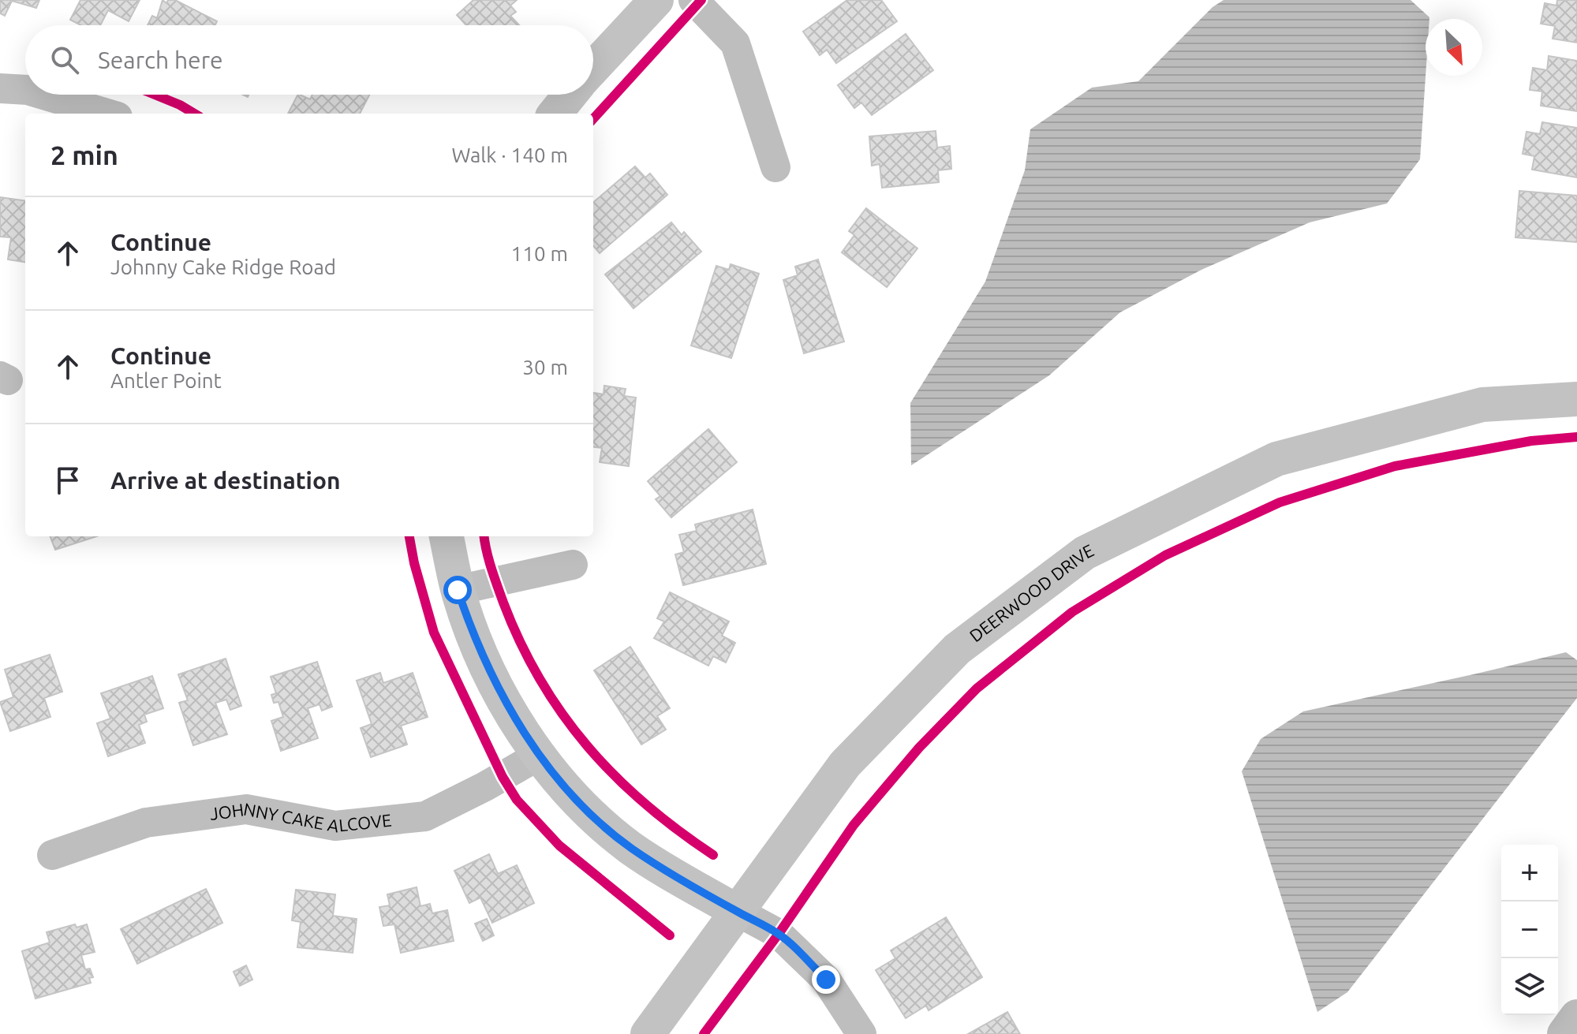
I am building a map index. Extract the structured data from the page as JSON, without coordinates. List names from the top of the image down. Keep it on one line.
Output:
{"streets":{"street":["DEERWOOD DRIVE","JOHNNY CAKE ALCOVE"]},"north":"bottom right","page":{"search":"Search here","heading":["2 min","Walk · 140 m"],"list":[["Continue","Johnny Cake Ridge Road","110 m"],["Continue","Antler Point","30 m"],"Arrive at destination"],"map_buttons":["+","−"]}}
